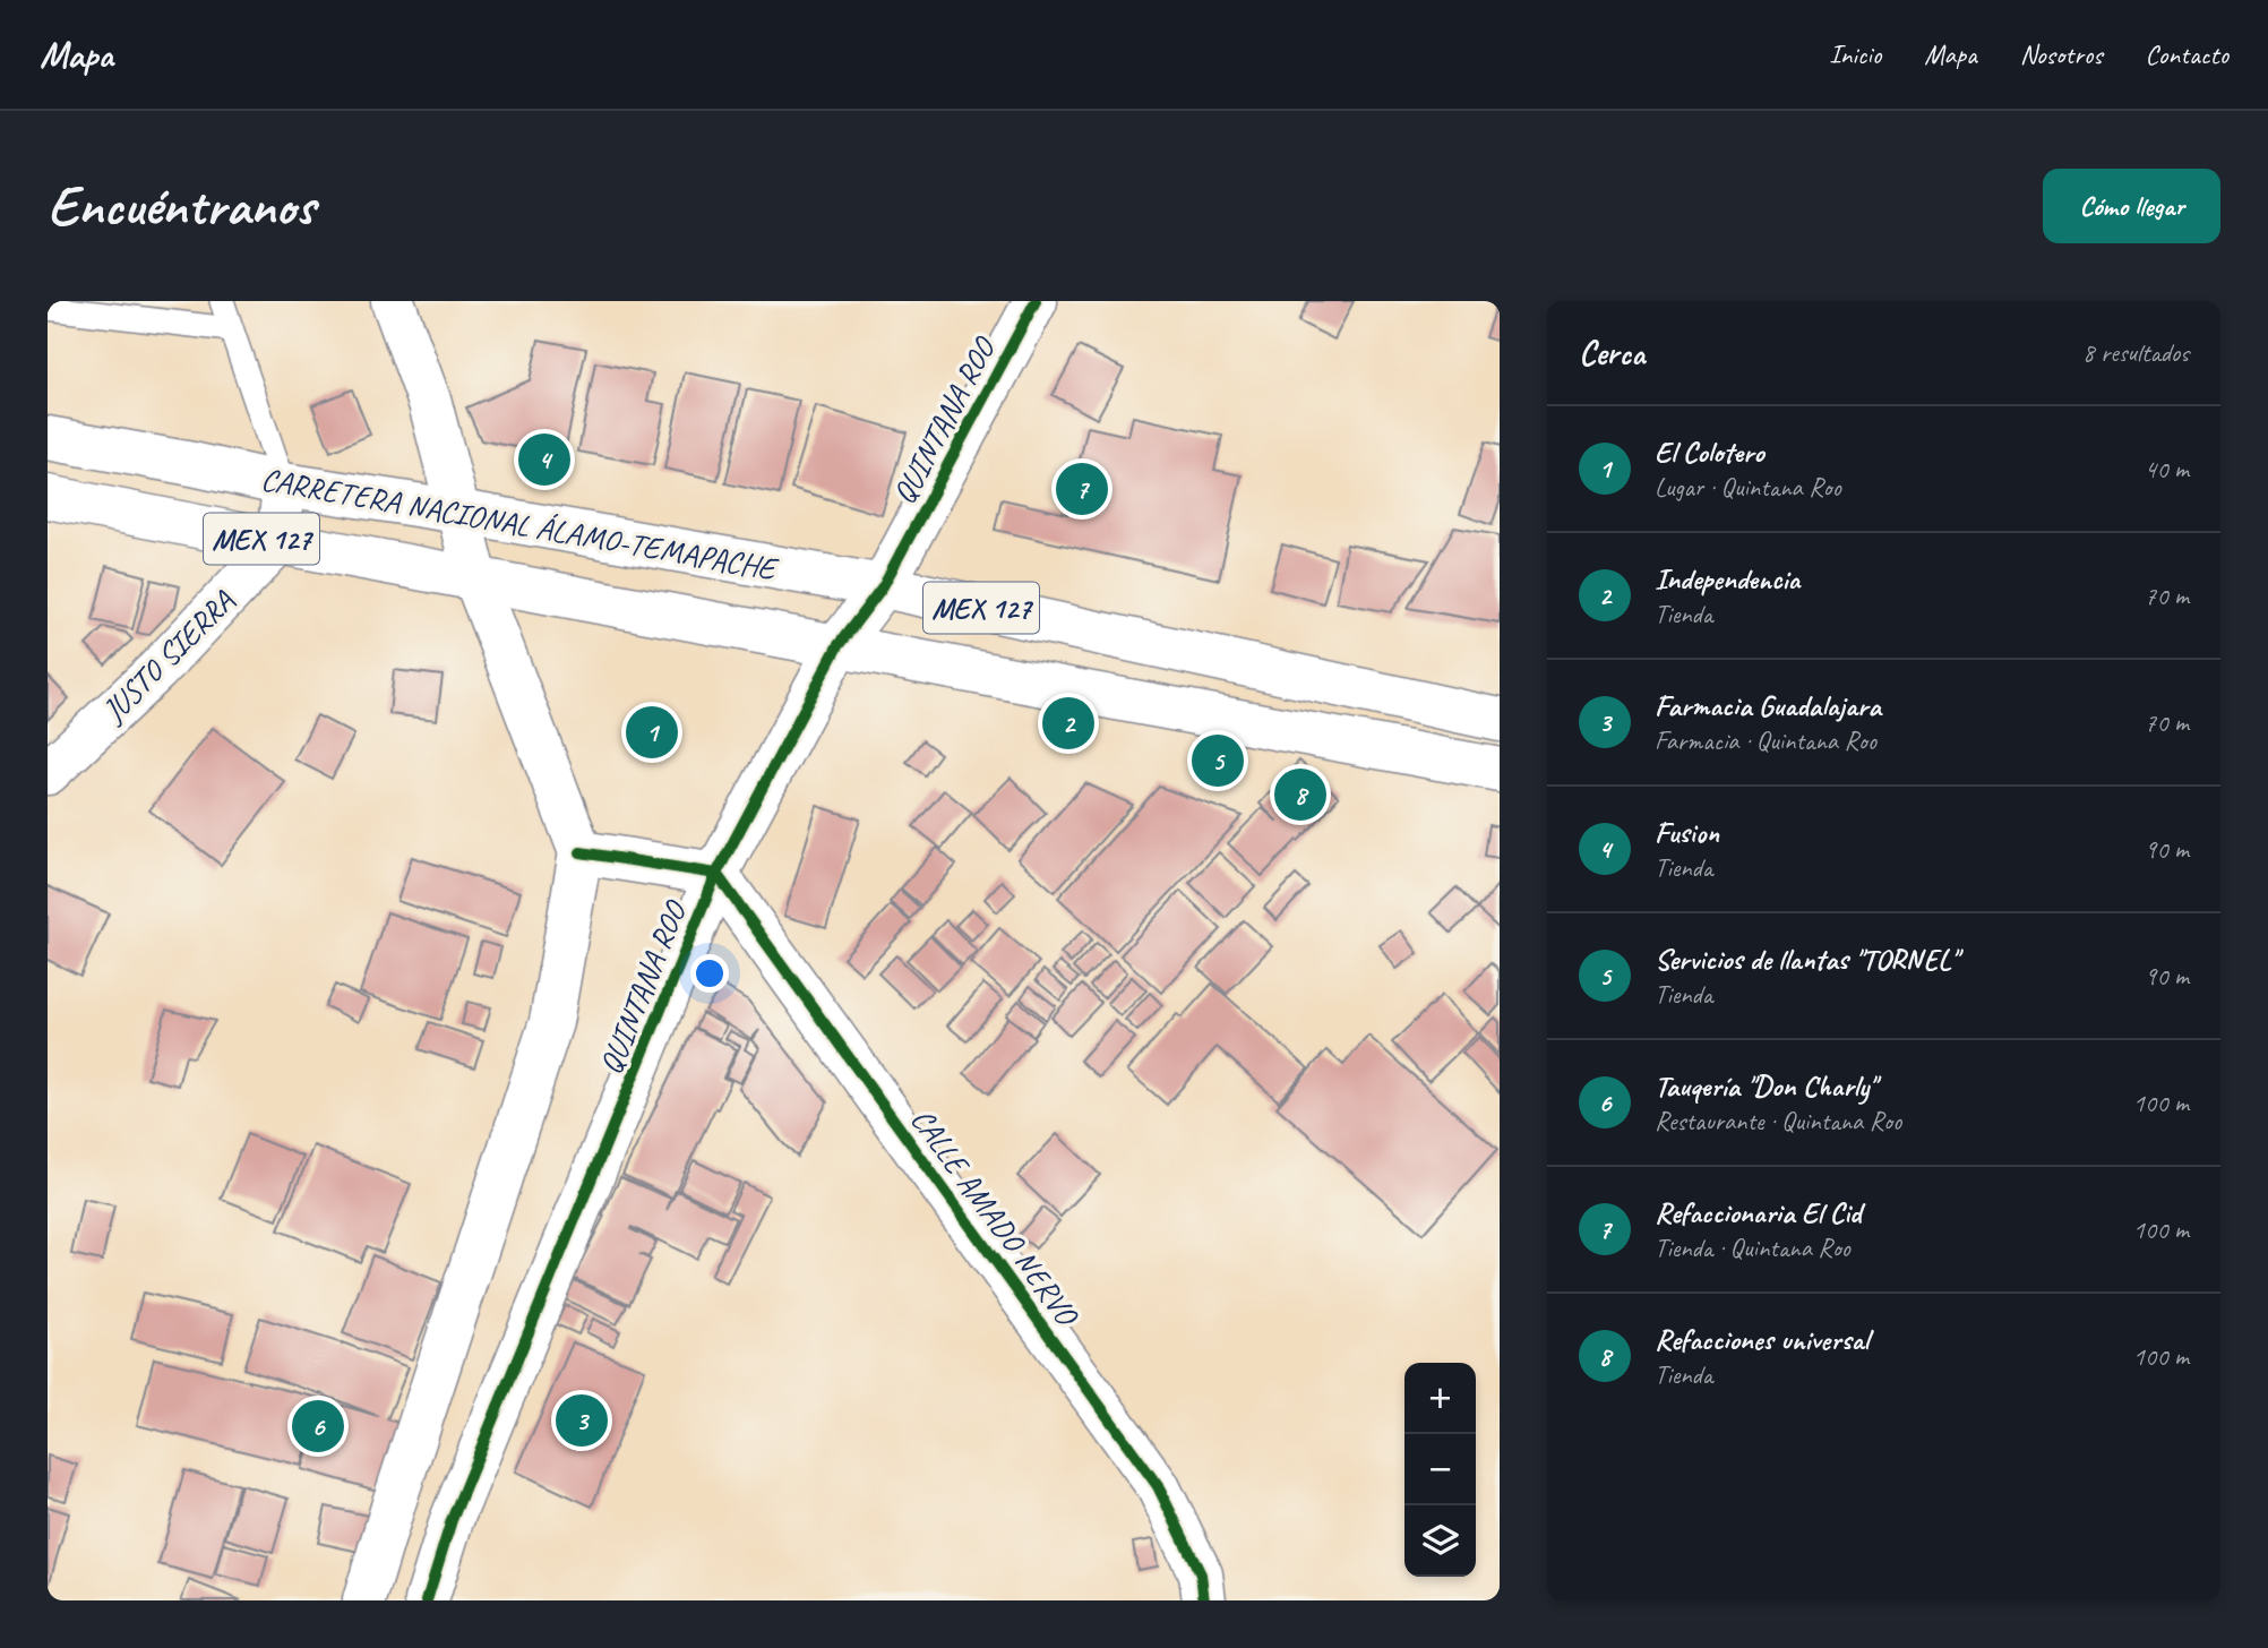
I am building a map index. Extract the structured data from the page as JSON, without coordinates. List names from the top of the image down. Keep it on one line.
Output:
{"streets":{"street":["QUINTANA ROO","CARRETERA NACIONAL ÁLAMO-TEMAPACHE","MEX 127","JUSTO SIERRA","CALLE AMADO NERVO"]},"crossings":[["QUINTANA ROO","CARRETERA NACIONAL ÁLAMO-TEMAPACHE"],["QUINTANA ROO","CALLE AMADO NERVO"],["CARRETERA NACIONAL ÁLAMO-TEMAPACHE","JUSTO SIERRA"]],"page":{"header":"Mapa","nav":["Inicio","Mapa","Nosotros","Contacto"],"buttons":"Cómo llegar","title":"Encuéntranos","heading":["Cerca","8 resultados"],"list":[{"mark":"1","name":"El Colotero","note":"Lugar · Quintana Roo","value":"40 m"},{"mark":"2","name":"Independencia","note":"Tienda","value":"70 m"},{"mark":"3","name":"Farmacia Guadalajara","note":"Farmacia · Quintana Roo","value":"70 m"},{"mark":"4","name":"Fusion","note":"Tienda","value":"90 m"},{"mark":"5","name":"Servicios de llantas \"TORNEL\"","note":"Tienda","value":"90 m"},{"mark":"6","name":"Tauqería \"Don Charly\"","note":"Restaurante · Quintana Roo","value":"100 m"},{"mark":"7","name":"Refaccionaria El Cid","note":"Tienda · Quintana Roo","value":"100 m"},{"mark":"8","name":"Refacciones universal","note":"Tienda","value":"100 m"}],"pins":["4","7","2","1","5","8","3","6"],"map_buttons":["+","−"]}}
